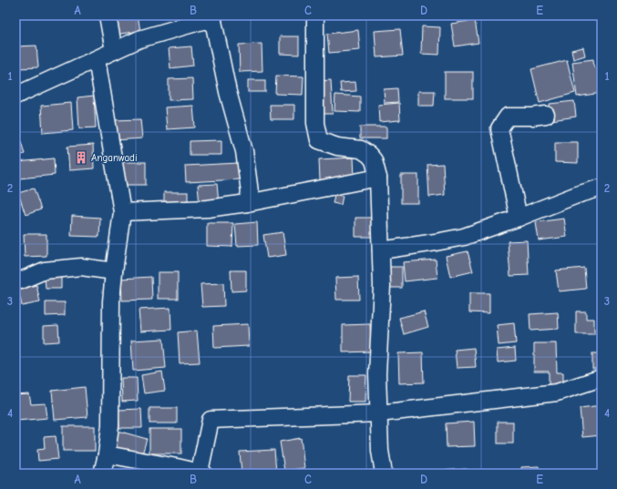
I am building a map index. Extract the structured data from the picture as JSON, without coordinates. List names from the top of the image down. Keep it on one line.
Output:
{"places":{"building":["Anganwadi"]},"grid":{"columns":["A","B","C","D","E"],"rows":["1","2","3","4"]}}
